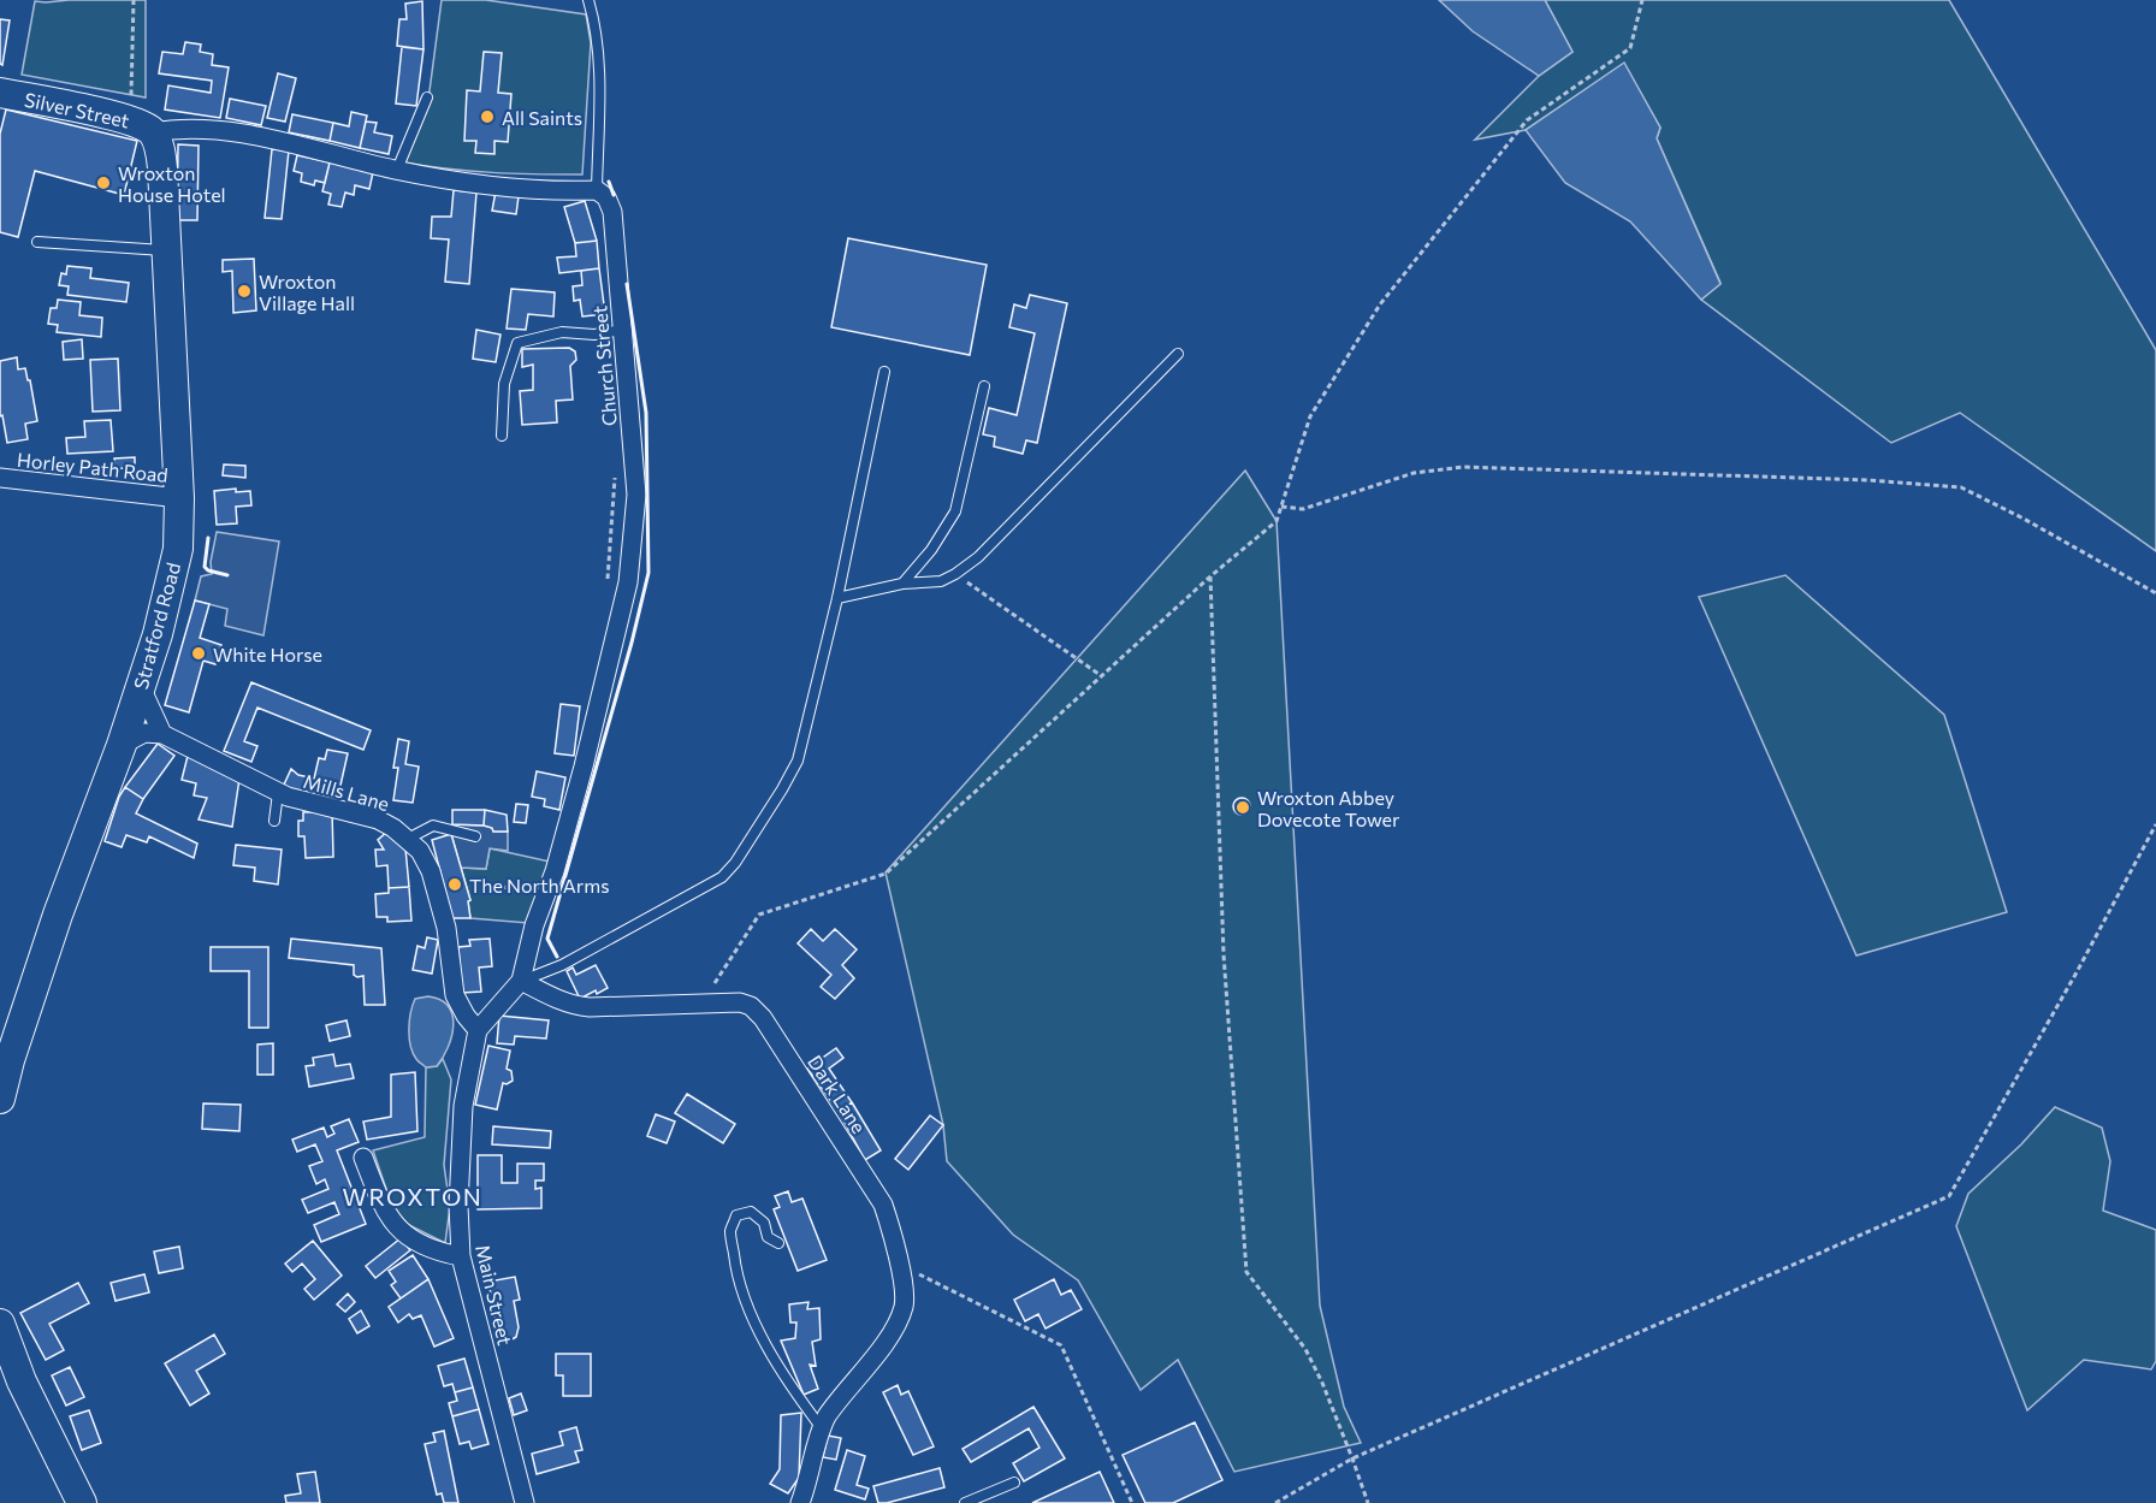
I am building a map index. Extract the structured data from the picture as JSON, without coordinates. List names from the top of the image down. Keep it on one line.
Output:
{"streets":{"main road":["Silver Street","Stratford Road"],"street":["Church Street","Horley Path Road","Mills Lane","Dark Lane","Main Street"]},"crossings":[["Silver Street","Stratford Road"],["Church Street","Dark Lane"],["Horley Path Road","Stratford Road"],["Mills Lane","Main Street"]],"districts":["WROXTON"],"places":["All Saints","Wroxton House Hotel","Wroxton Village Hall","White Horse","Wroxton Abbey Dovecote Tower","The North Arms"]}
